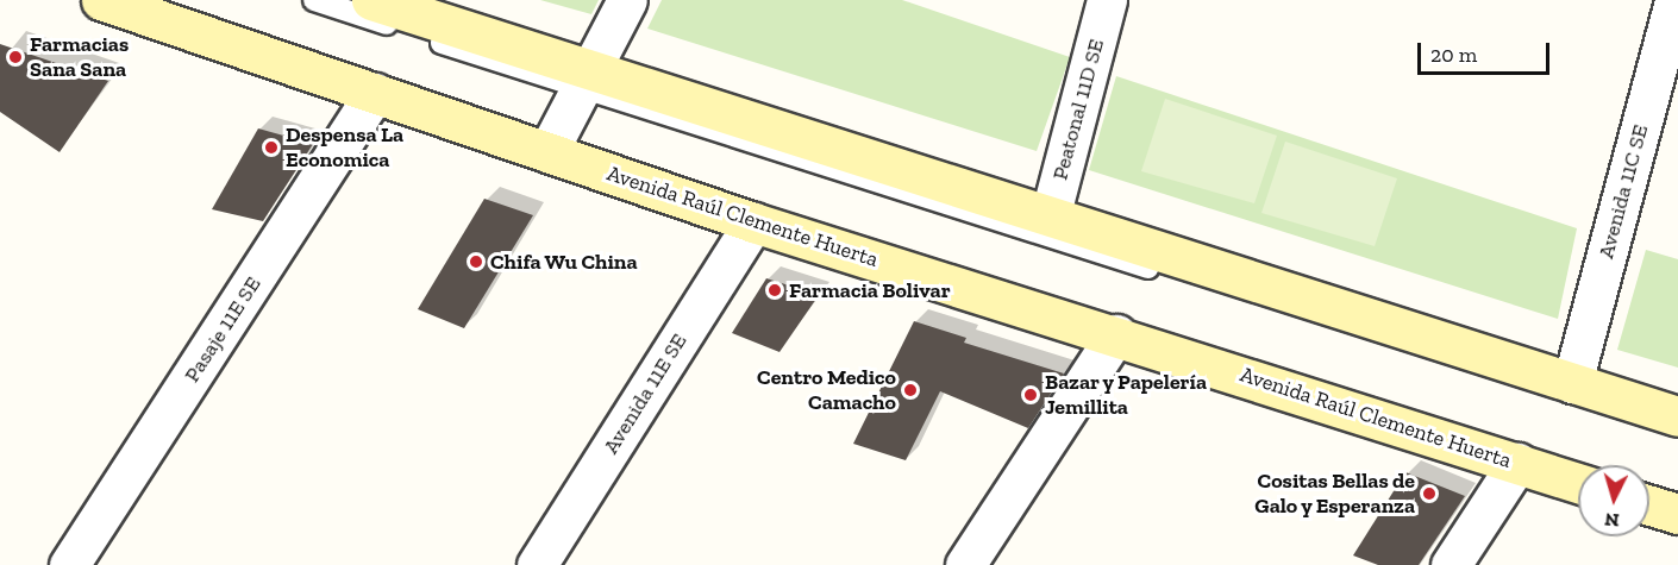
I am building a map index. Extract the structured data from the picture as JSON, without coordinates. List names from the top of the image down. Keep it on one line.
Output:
{"streets":{"main road":["Avenida Raúl Clemente Huerta"],"street":["Peatonal 11D SE","Avenida 11C SE","Pasaje 11E SE","Avenida 11E SE"]},"crossings":[["Avenida Raúl Clemente Huerta","Pasaje 11E SE"],["Avenida Raúl Clemente Huerta","Avenida 11E SE"]],"places":["Farmacias Sana Sana","Despensa La Economica","Chifa Wu China","Farmacia Bolivar","Centro Medico Camacho","Bazar y Papelería Jemillita","Cositas Bellas de Galo y Esperanza"],"scale_bar":"20 m","north":"bottom"}
